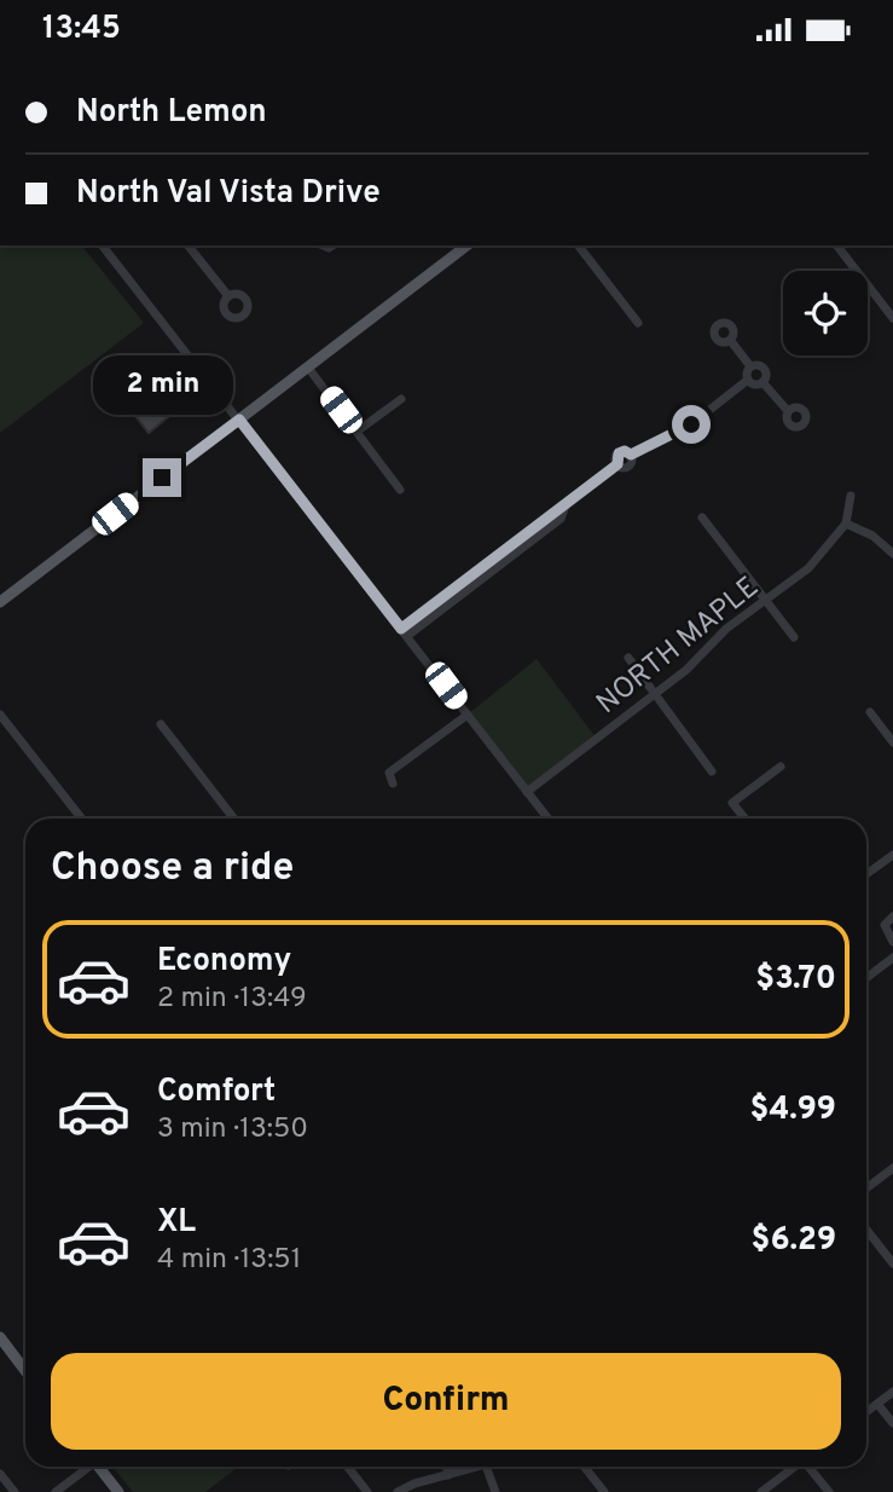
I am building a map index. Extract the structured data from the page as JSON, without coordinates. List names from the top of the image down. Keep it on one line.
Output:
{"streets":{"street":["NORTH MAPLE"]},"page":{"status":"13:45","banner":["North Lemon","North Val Vista Drive"],"bubble":"2 min","heading":"Choose a ride","list":[{"name":"Economy","note":"2 min · 13:49","value":"$3.70"},{"name":"Comfort","note":"3 min · 13:50","value":"$4.99"},{"name":"XL","note":"4 min · 13:51","value":"$6.29"}],"buttons":"Confirm"}}
